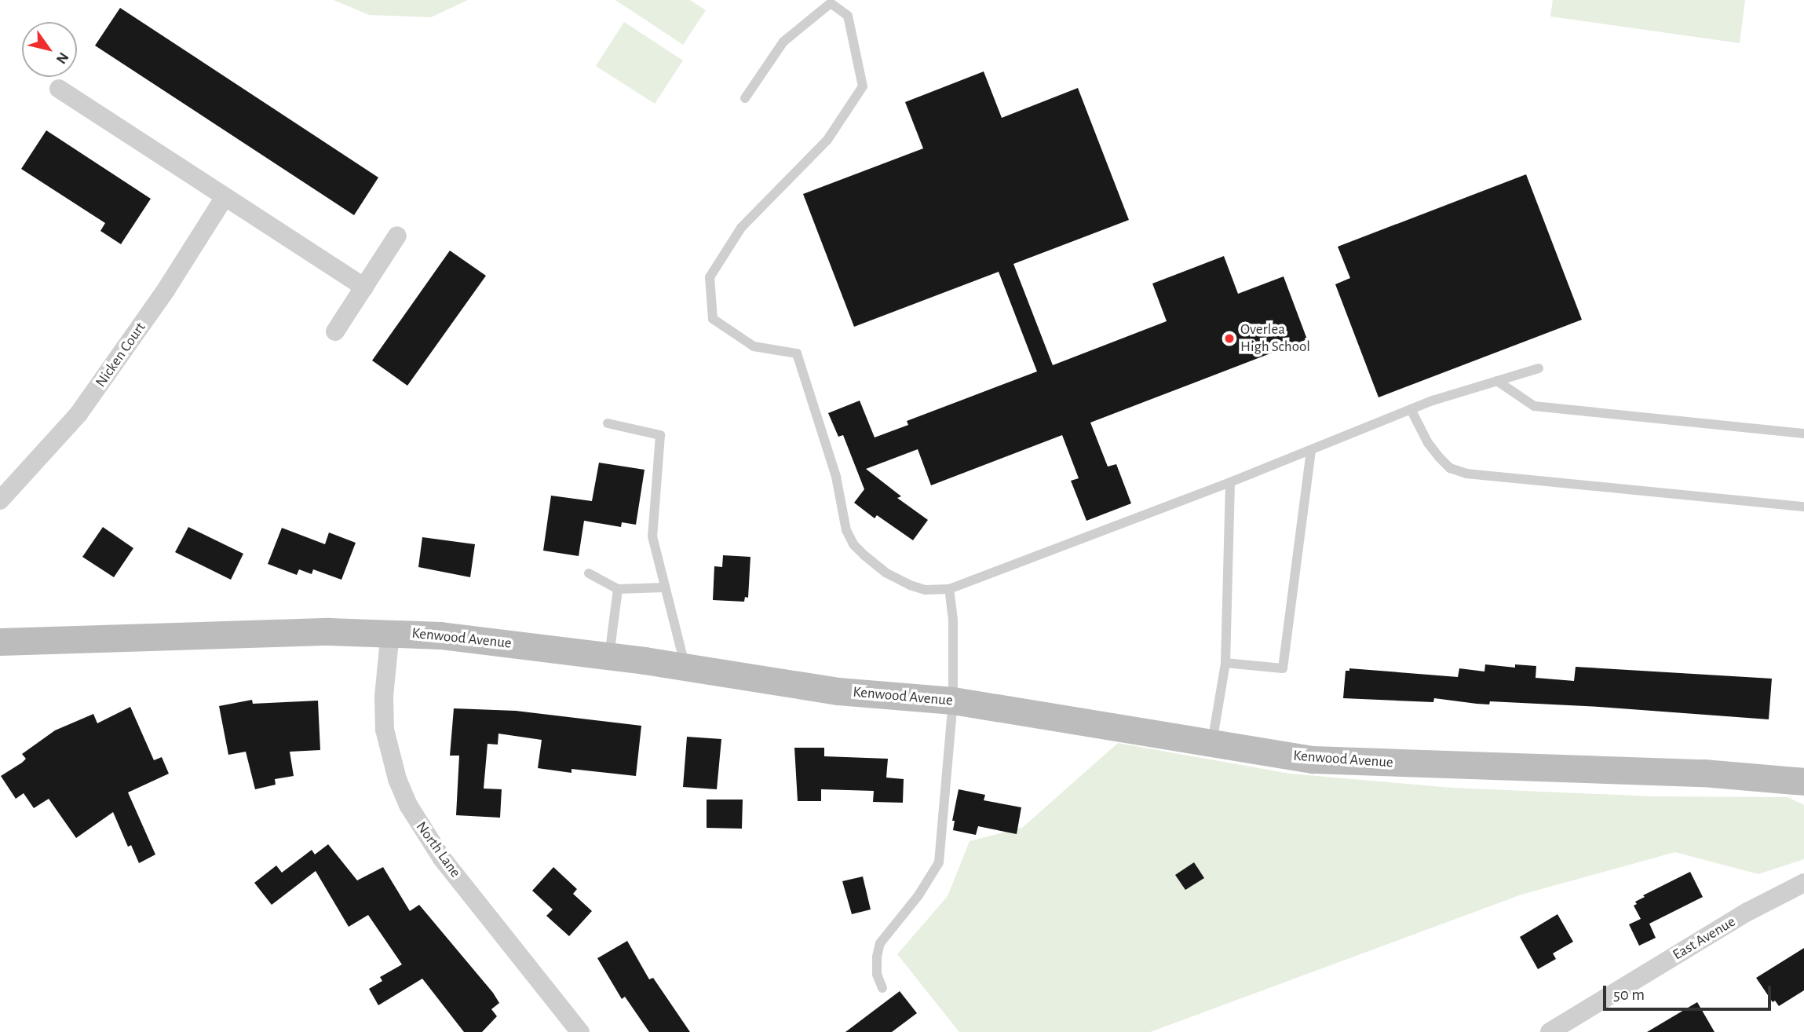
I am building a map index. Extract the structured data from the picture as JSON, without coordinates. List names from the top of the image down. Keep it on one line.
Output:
{"streets":{"main road":["Kenwood Avenue"],"street":["Nicken Court","North Lane","East Avenue"]},"crossings":[["Kenwood Avenue","North Lane"]],"places":["Overlea High School"],"scale_bar":"50 m","north":"bottom right"}
